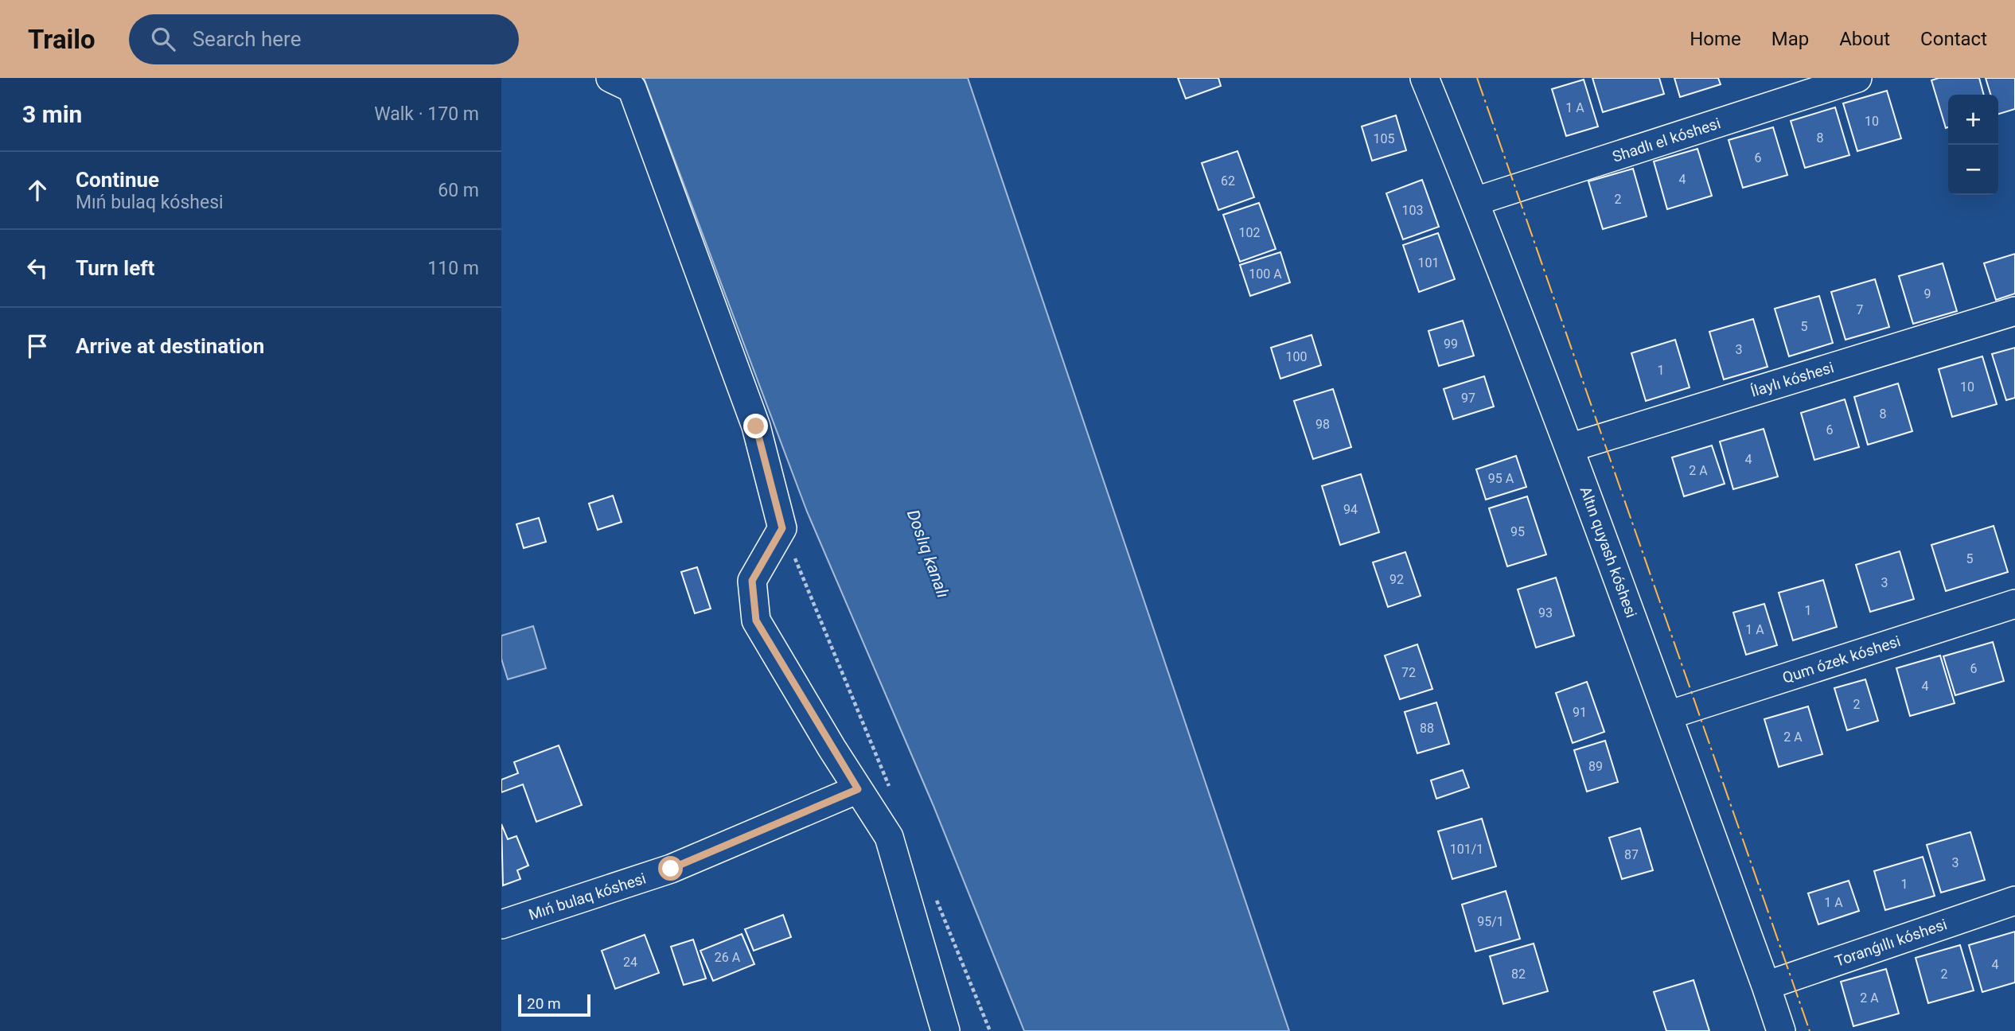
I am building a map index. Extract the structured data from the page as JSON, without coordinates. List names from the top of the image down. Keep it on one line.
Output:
{"streets":{"street":["Shadlı el kóshesi","Ílaylı kóshesi","Altın quyash kóshesi","Qum ózek kóshesi","Mıń bulaq kóshesi","Toranǵıllı kóshesi"]},"crossings":[["Shadlı el kóshesi","Altın quyash kóshesi"],["Ílaylı kóshesi","Altın quyash kóshesi"],["Altın quyash kóshesi","Qum ózek kóshesi"],["Altın quyash kóshesi","Toranǵıllı kóshesi"]],"water":["Doslıq kanalı"],"house_numbers":["1 А","10","8","105","6","4","62","2","103","102","101","100 А","9","7","5","99","3","100","1","10","97","8","98","6","4","2 А","95 А","94","95","5","92","3","1","93","1 А","6","72","4","2","91","88","2 А","89","101/1","87","3","1","1 А","95/1","26 А","24","4","82","2","2 А"],"scale_bar":"20 m","page":{"header":"Trailo","search":"Search here","nav":["Home","Map","About","Contact"],"heading":["3 min","Walk · 170 m"],"map_buttons":["+","−"],"list":[["Continue","Mıń bulaq kóshesi","60 m"],["Turn left","110 m"],"Arrive at destination"],"scale":"20 m"}}
